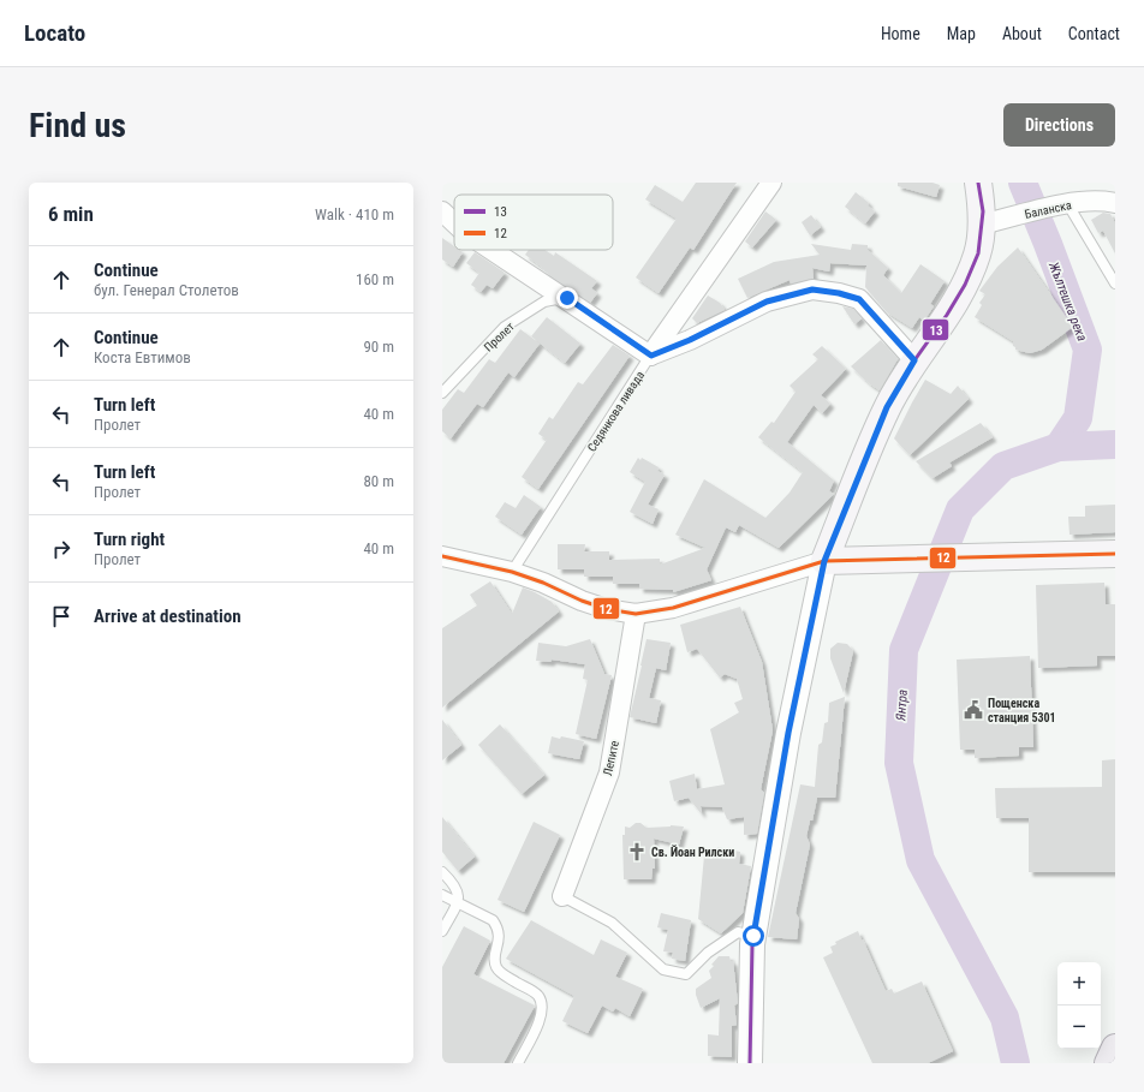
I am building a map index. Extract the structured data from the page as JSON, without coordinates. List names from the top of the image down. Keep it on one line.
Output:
{"streets":{"street":["Баланска","Седянкова ливада","Лепите"],"lane":["Пролет"]},"water":["Жълтешка река","Янтра"],"places":{"public building":["Пощенска станция 5301"],"church":["Св. Йоан Рилски"]},"lines":["transit line 13","transit line 12"],"legend":["13","12"],"page":{"header":"Locato","nav":["Home","Map","About","Contact"],"buttons":"Directions","title":"Find us","heading":["6 min","Walk · 410 m"],"list":[["Continue","бул. Генерал Столетов","160 m"],["Continue","Коста Евтимов","90 m"],["Turn left","Пролет","40 m"],["Turn left","Пролет","80 m"],["Turn right","Пролет","40 m"],"Arrive at destination"],"map_buttons":["+","−"]}}
